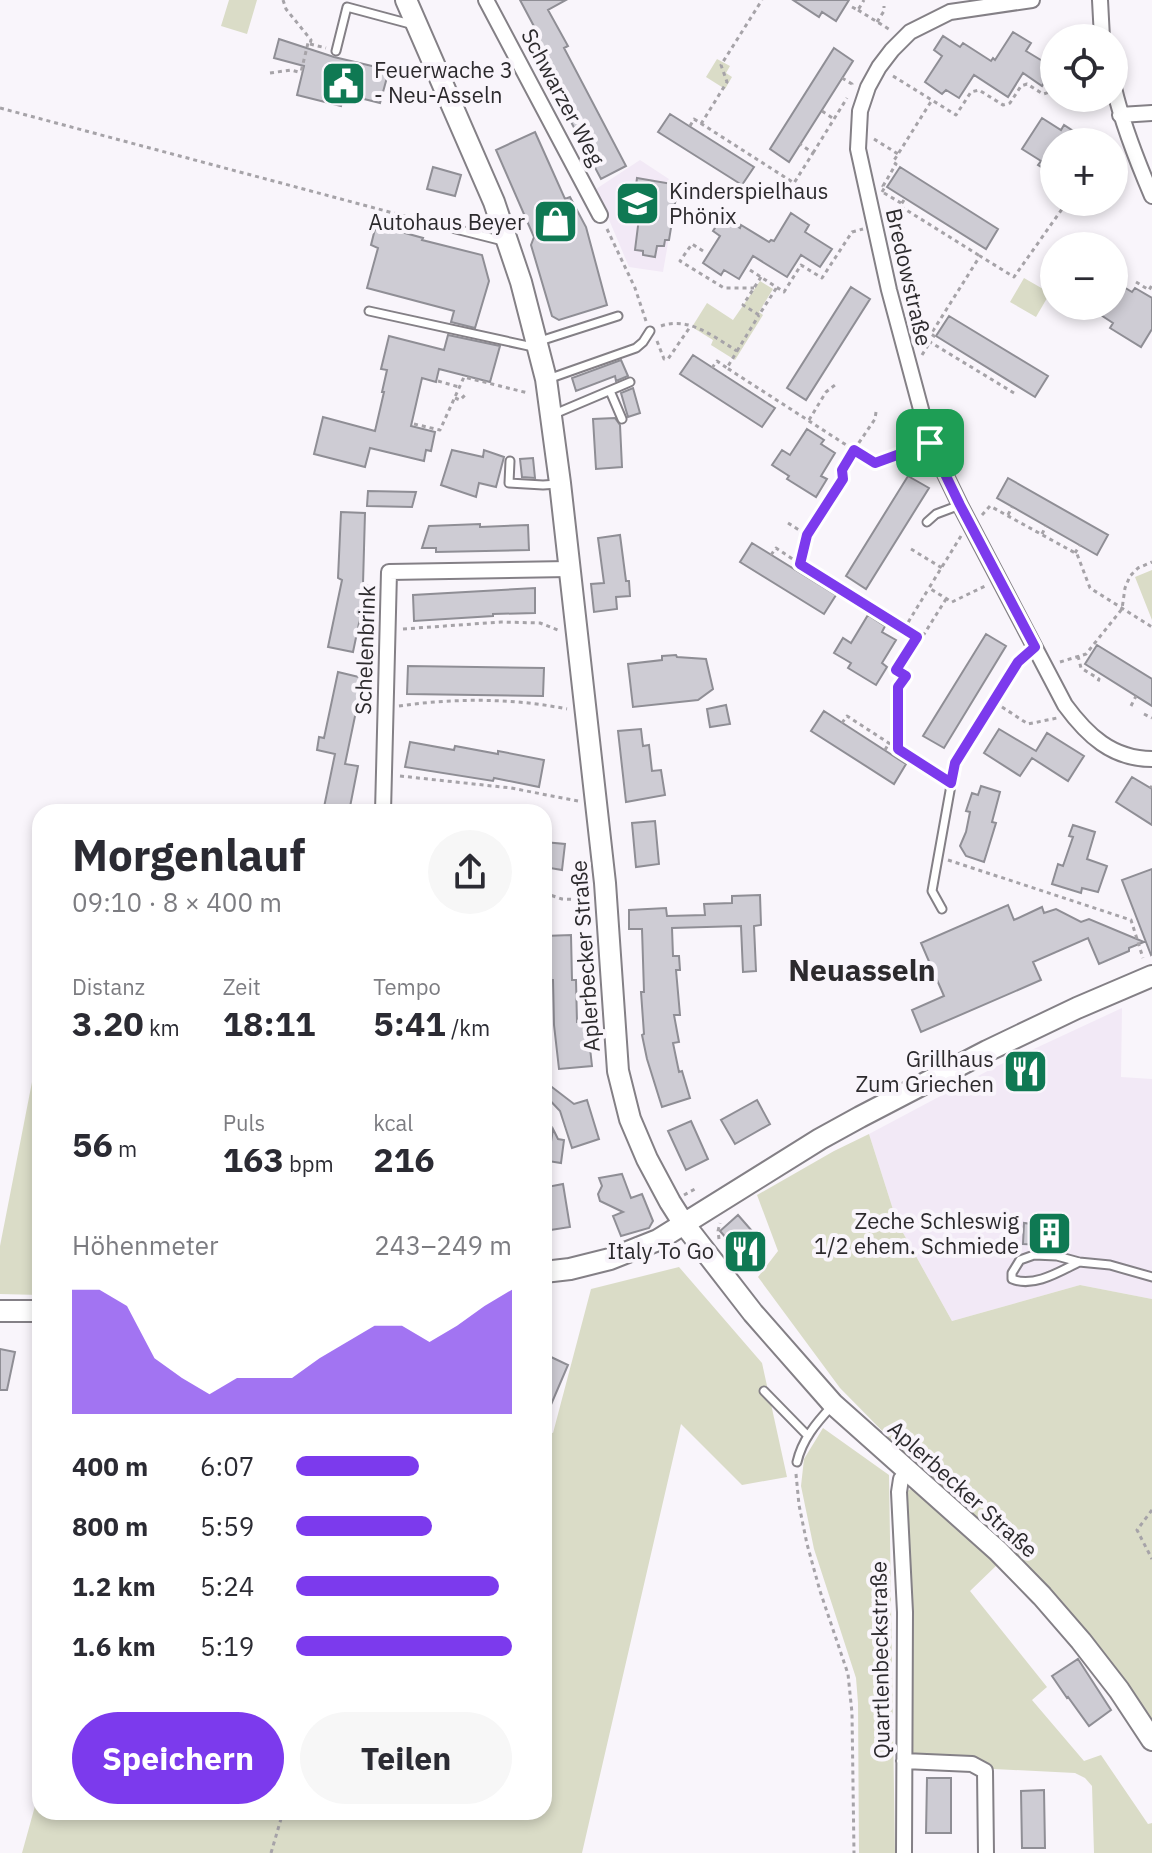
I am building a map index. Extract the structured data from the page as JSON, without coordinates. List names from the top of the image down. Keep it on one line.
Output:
{"streets":{"main road":["Aplerbecker Straße"],"street":["Schwarzer Weg","Bredowstraße","Schelenbrink","Quartlenbeckstraße"]},"crossings":[["Schelenbrink","Aplerbecker Straße"],["Aplerbecker Straße","Quartlenbeckstraße"]],"districts":["Neuasseln"],"places":{"public building":["Feuerwache 3 - Neu-Asseln"],"school or university":["Kinderspielhaus Phönix"],"shop":["Autohaus Beyer"],"restaurant":["Grillhaus Zum Griechen","Italy To Go"],"building":["Zeche Schleswig 1/2 ehem. Schmiede"]},"page":{"map_buttons":["+","−"],"heading":["Morgenlauf","09:10 · 8 × 400 m"],"stats":[["Distanz","3.20 km"],["Zeit","18:11"],["Tempo","5:41 /km"],["56 m"],["Puls","163 bpm"],["kcal","216"]],"chart":["Höhenmeter","243–249 m"],"list":[{"name":"400 m","note":"6:07"},{"name":"800 m","note":"5:59"},{"name":"1.2 km","note":"5:24"},{"name":"1.6 km","note":"5:19"}],"buttons":["Speichern","Teilen"]}}
